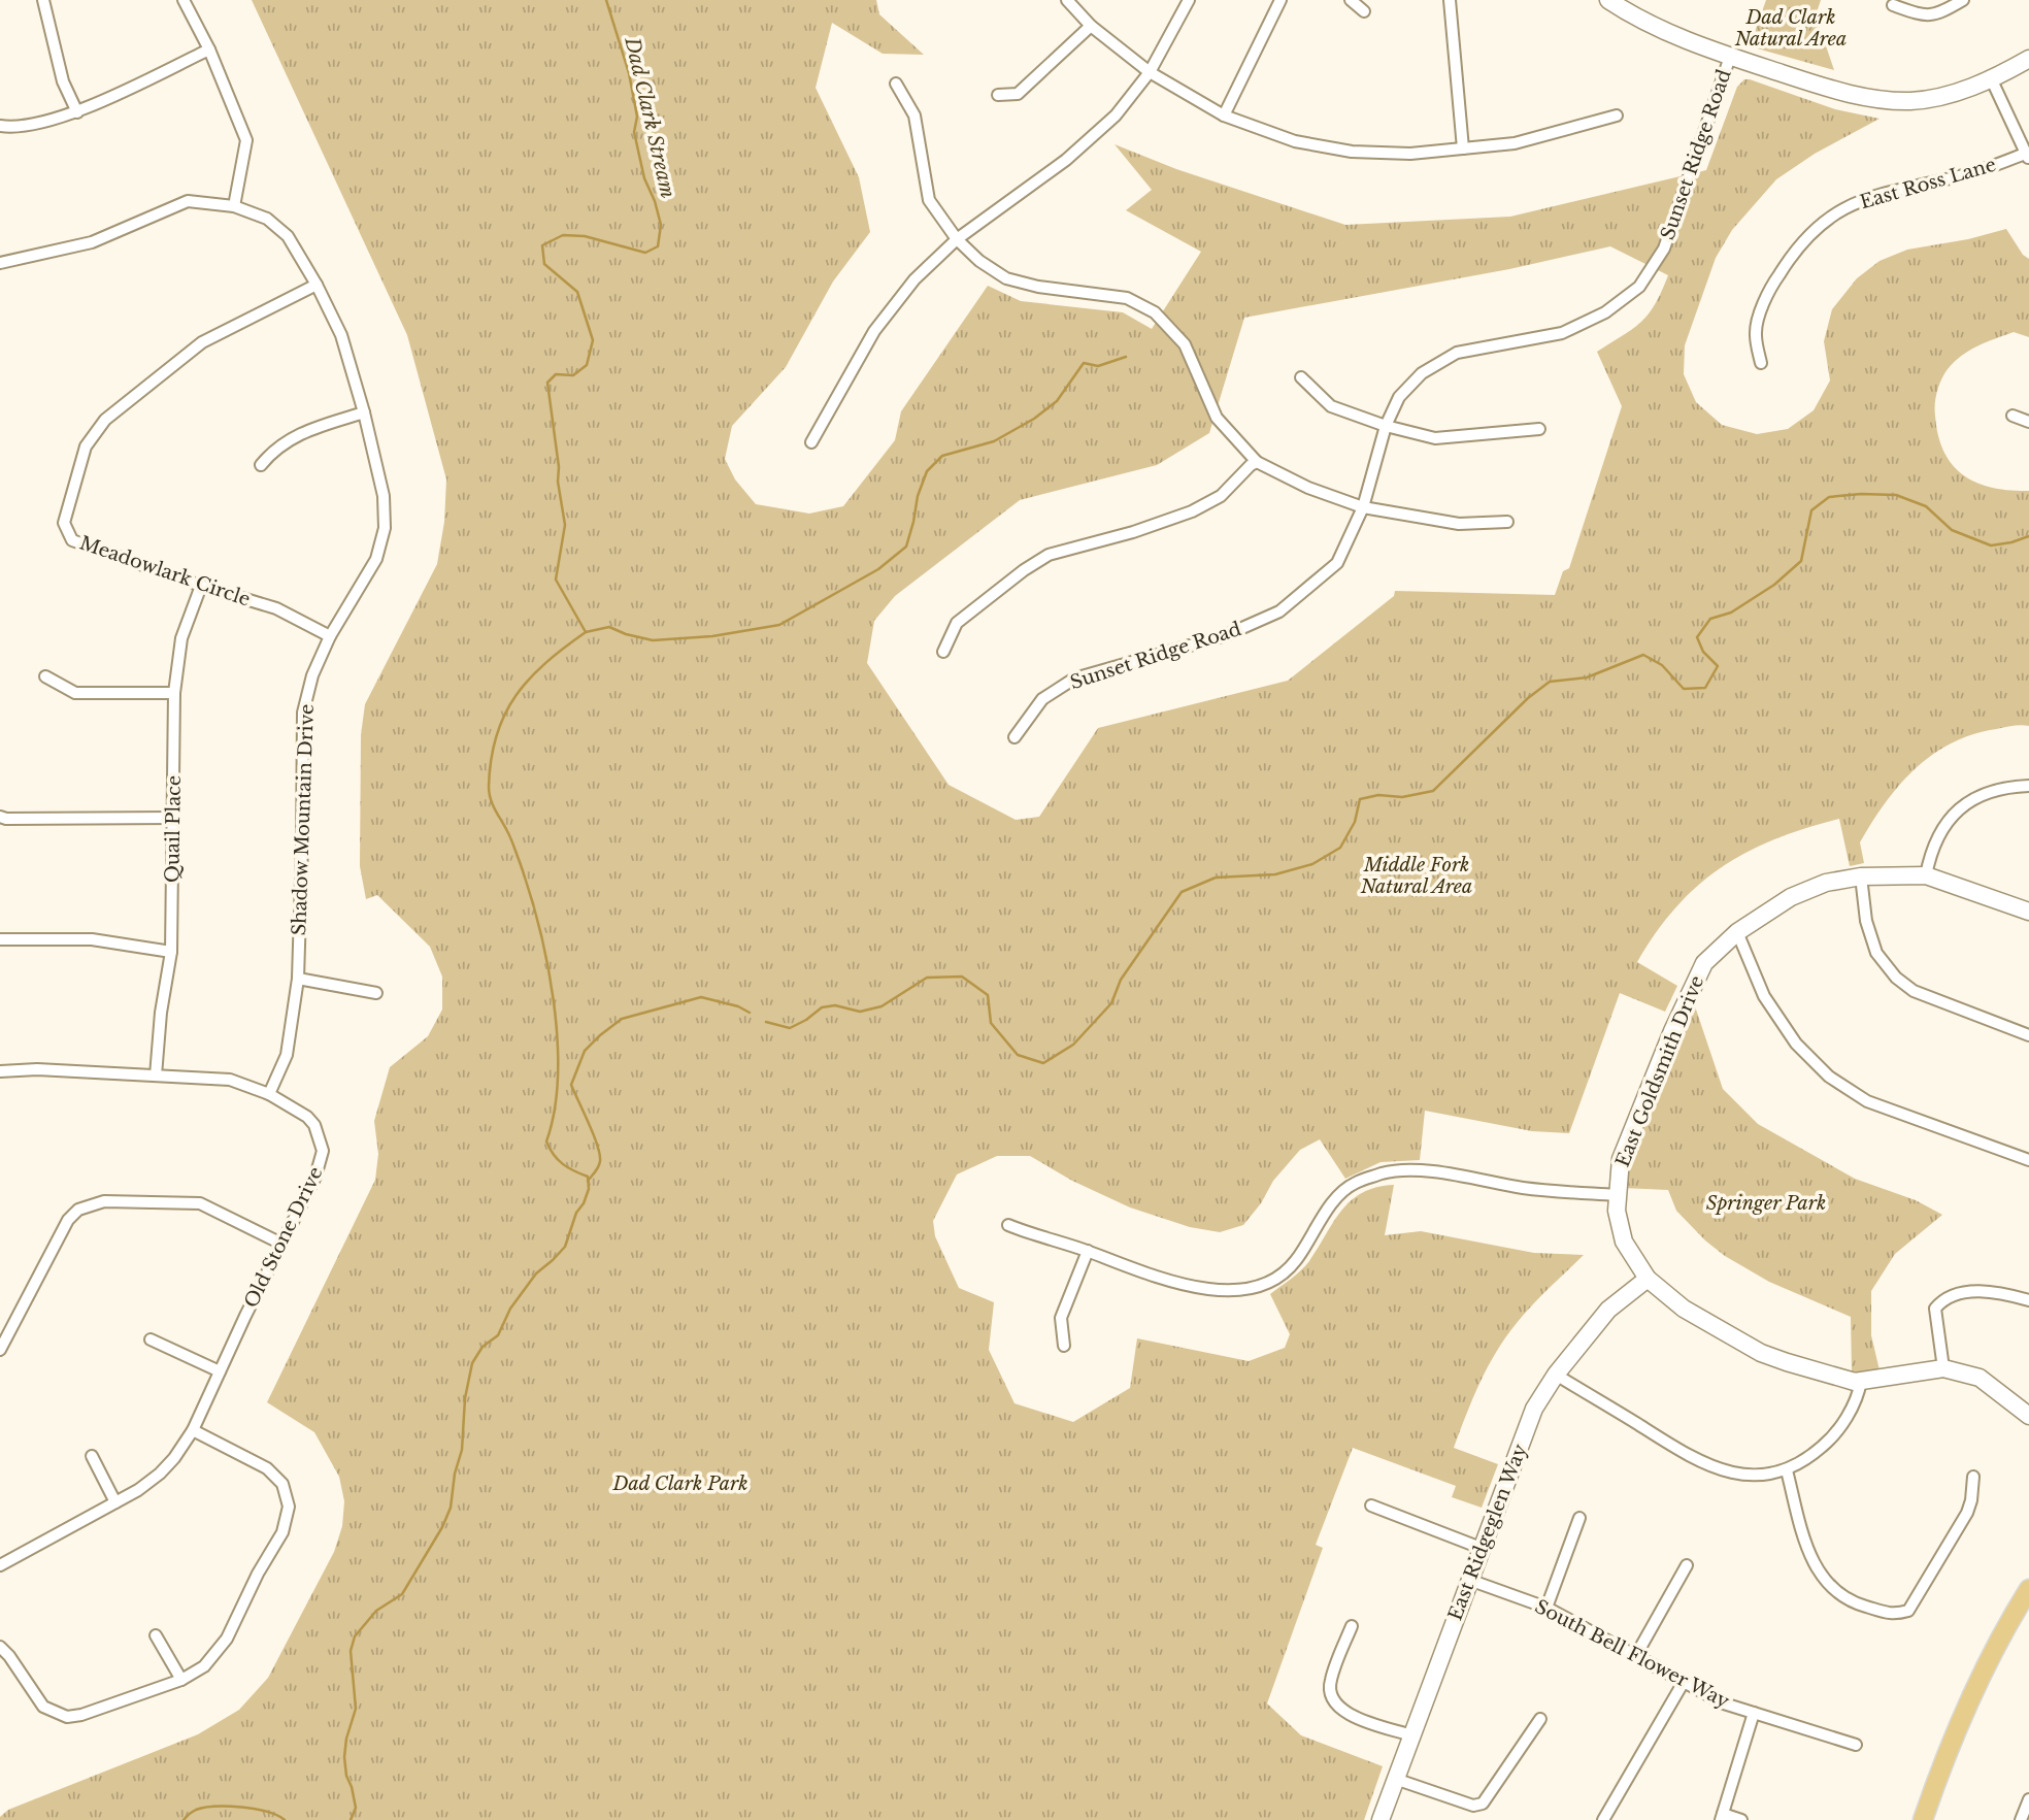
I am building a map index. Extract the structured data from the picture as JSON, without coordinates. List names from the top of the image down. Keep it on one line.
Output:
{"streets":{"street":["Sunset Ridge Road","East Ross Lane","Meadowlark Circle","Shadow Mountain Drive","Quail Place","East Goldsmith Drive","Old Stone Drive","East Ridgeglen Way","South Bell Flower Way"]},"crossings":[["Meadowlark Circle","Shadow Mountain Drive"],["Meadowlark Circle","Quail Place"],["Shadow Mountain Drive","Old Stone Drive"],["Quail Place","Old Stone Drive"],["East Goldsmith Drive","East Ridgeglen Way"],["East Ridgeglen Way","South Bell Flower Way"]],"water":["Dad Clark Stream"],"parks":["Dad Clark Natural Area","Middle Fork Natural Area","Springer Park","Dad Clark Park"]}
